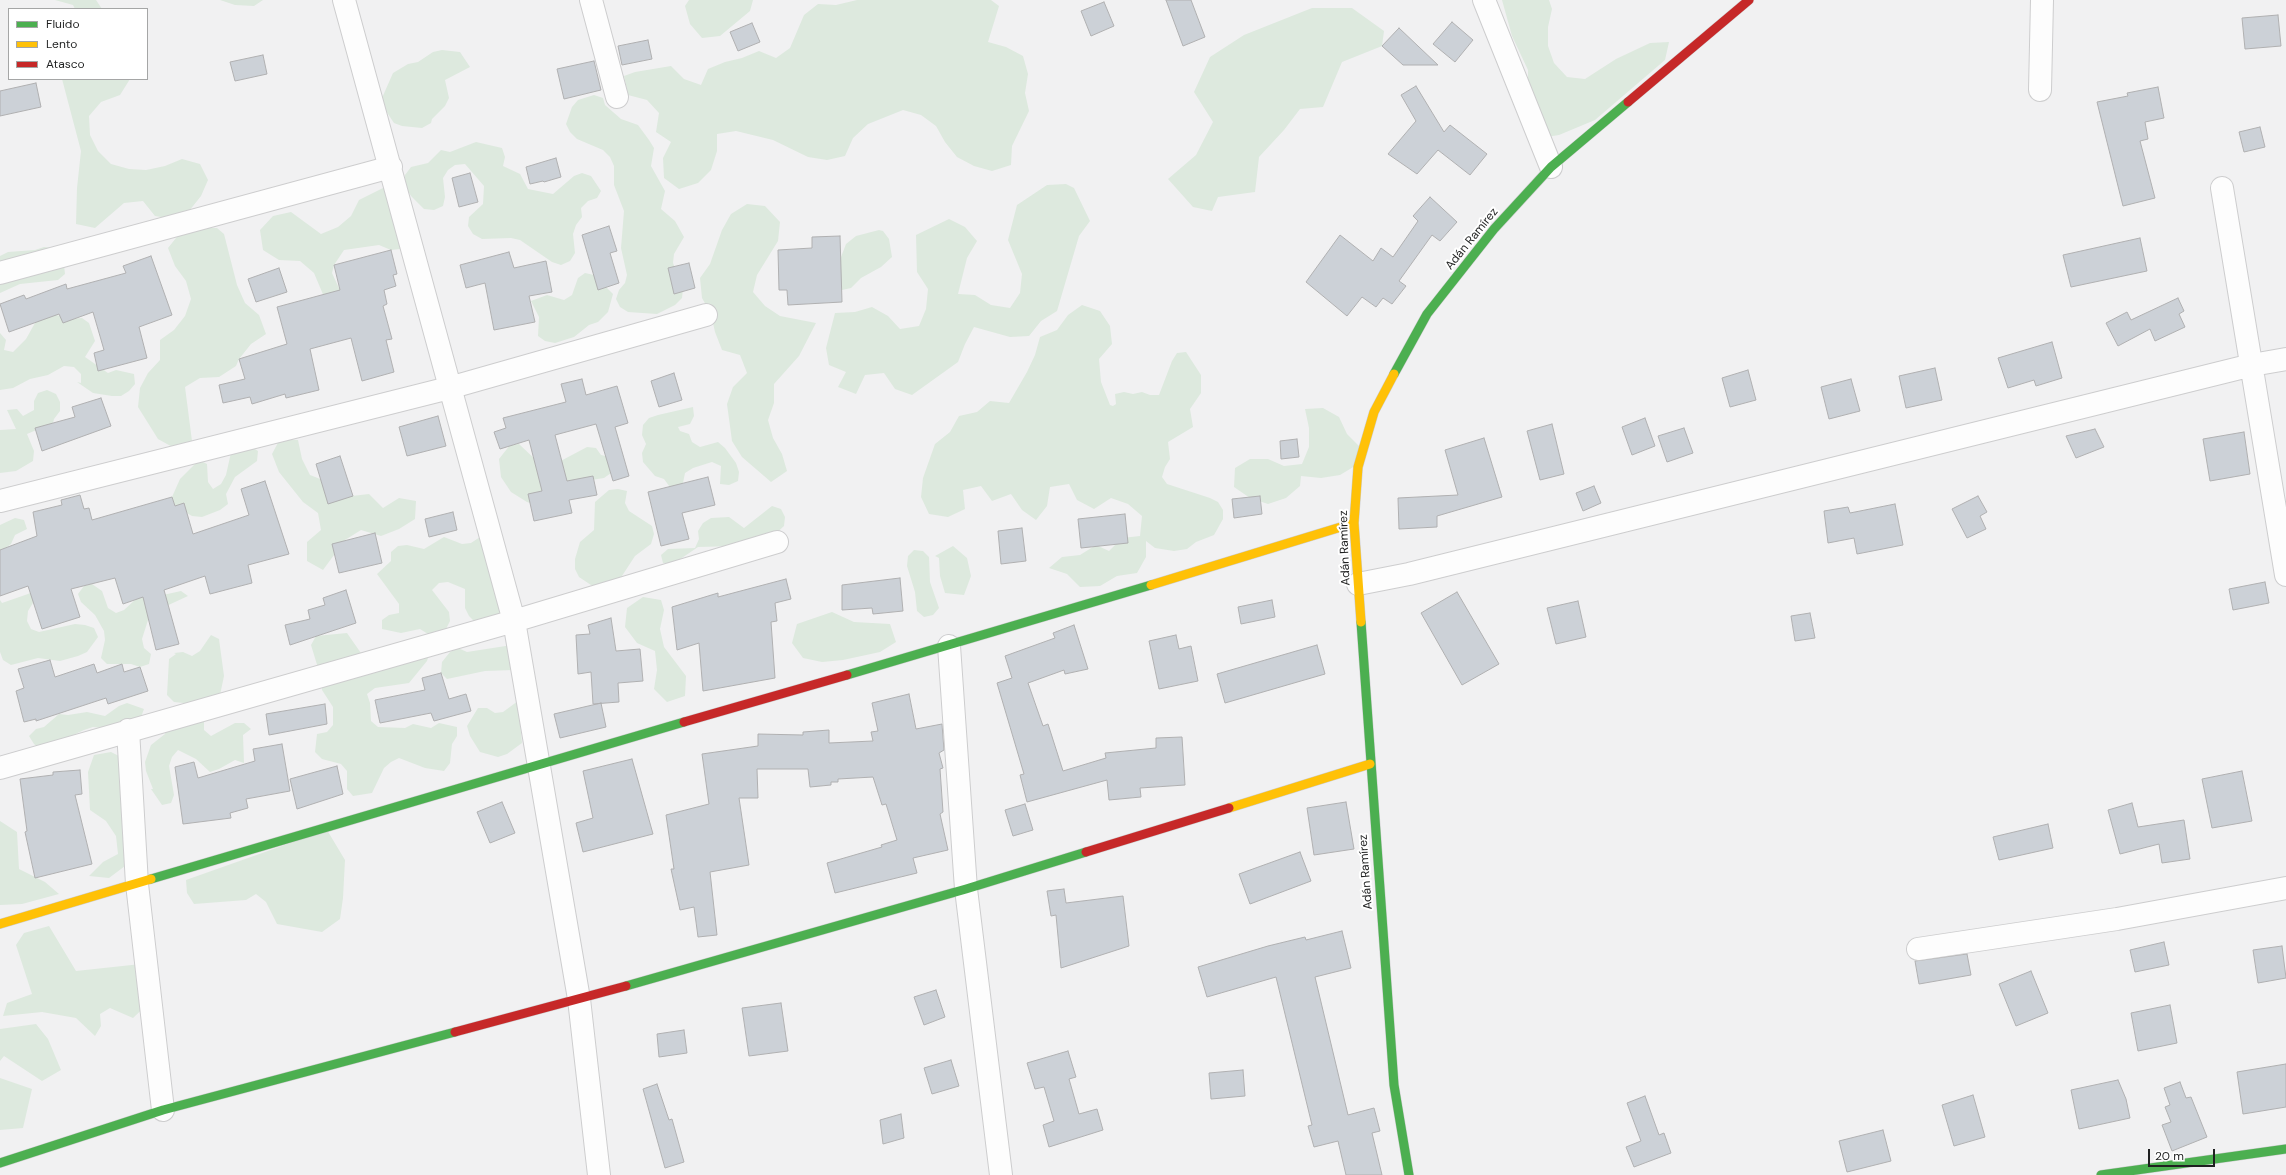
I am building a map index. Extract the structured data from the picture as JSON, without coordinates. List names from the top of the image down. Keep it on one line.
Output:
{"streets":{"street":["Adán Ramírez"]},"legend":["Fluido","Lento","Atasco"],"scale_bar":"20 m"}
